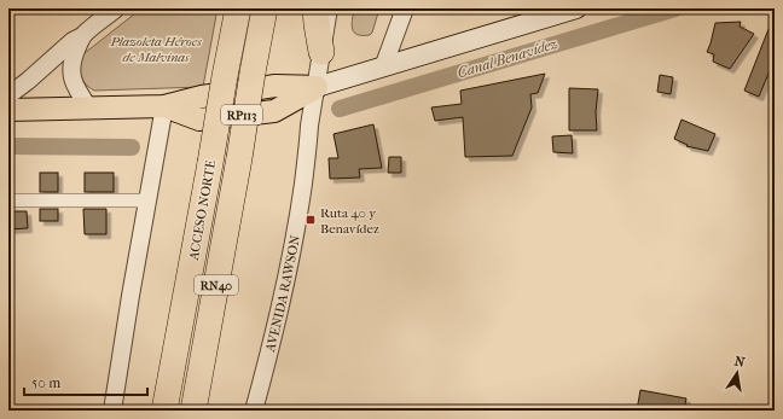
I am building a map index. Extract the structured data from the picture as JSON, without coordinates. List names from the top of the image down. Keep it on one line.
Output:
{"streets":{"highway":["ACCESO NORTE","RN40"],"main road":["RP113"],"street":["AVENIDA RAWSON"]},"crossings":[["RP113","AVENIDA RAWSON"]],"water":["Canal Benavídez"],"parks":["Plazoleta Héroes de Malvinas"],"places":{"transit":["Ruta 40 y Benavídez"]},"scale_bar":"50 m","north":"top"}
